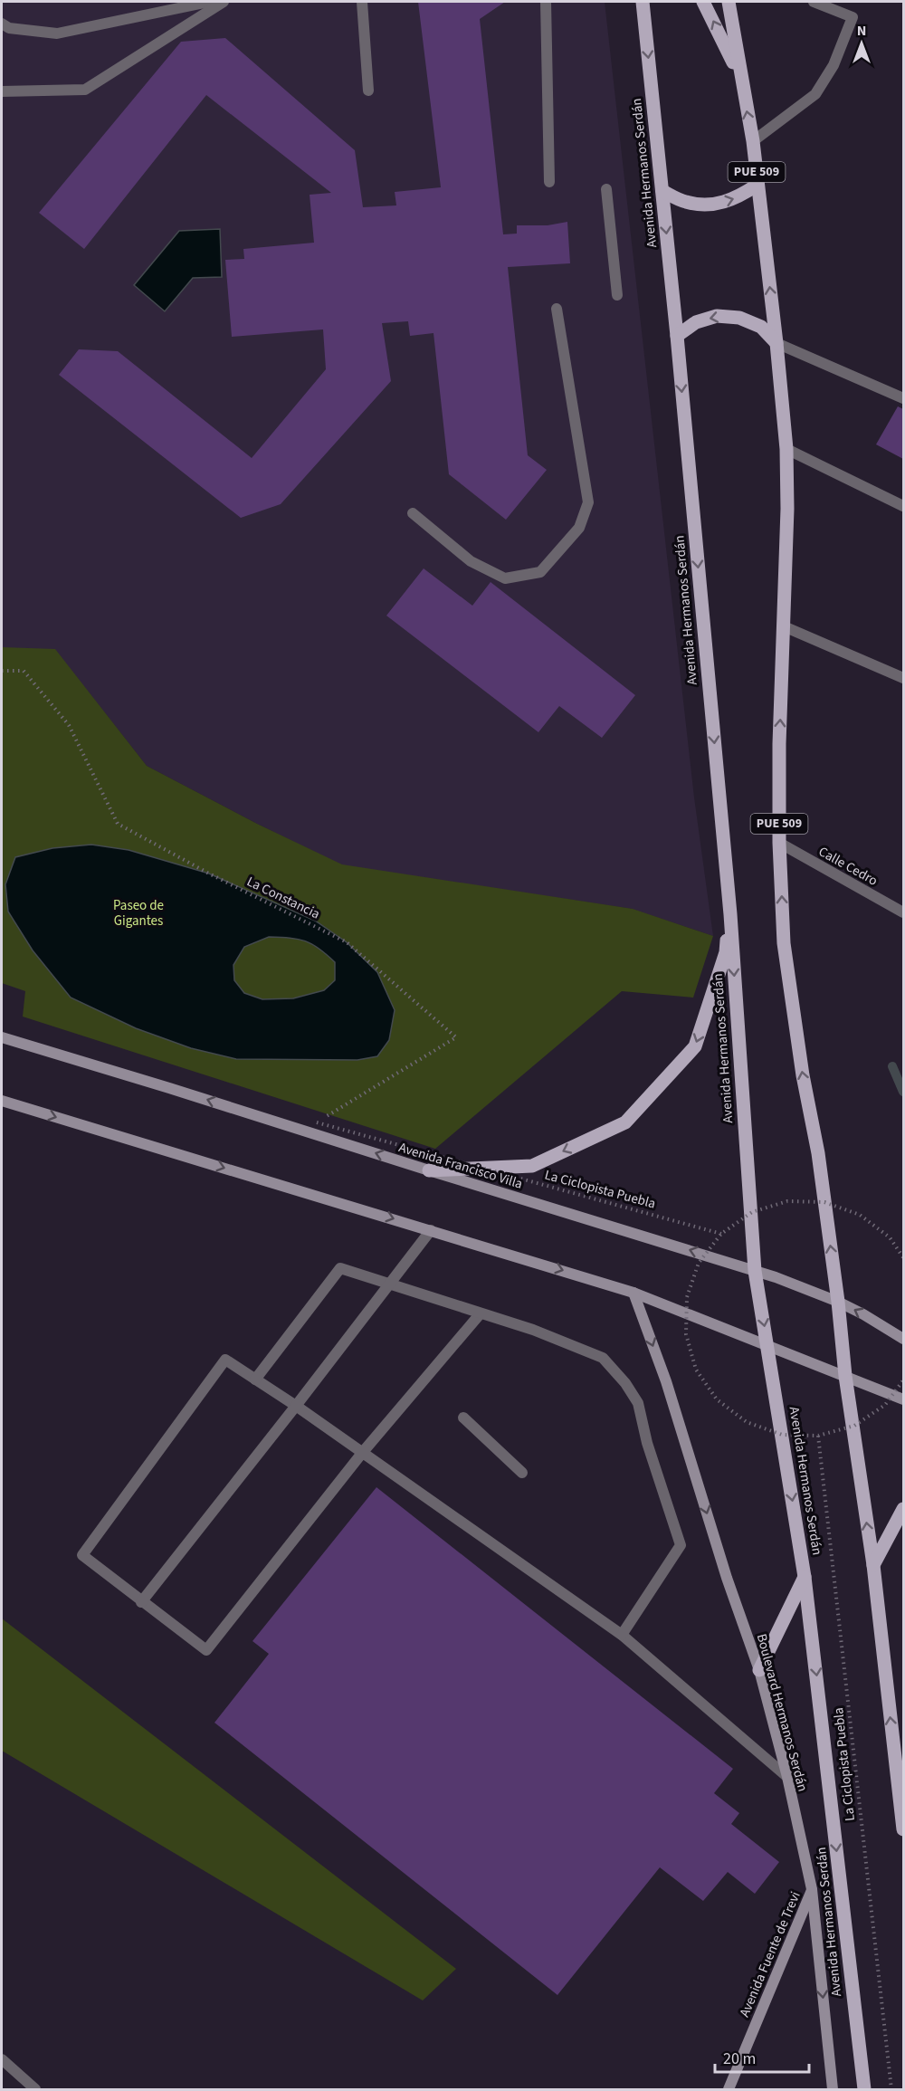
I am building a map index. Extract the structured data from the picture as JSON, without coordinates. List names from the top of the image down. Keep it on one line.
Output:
{"streets":{"main road":["PUE 509","Avenida Hermanos Serdán","Avenida Francisco Villa","Boulevard Hermanos Serdán","Avenida Fuente de Trevi"],"street":["Calle Cedro"],"path":["La Constancia","La Ciclopista Puebla"]},"crossings":[["PUE 509","Calle Cedro"],["PUE 509","Avenida Francisco Villa"],["Avenida Hermanos Serdán","Avenida Francisco Villa"],["La Constancia","La Ciclopista Puebla"],["Boulevard Hermanos Serdán","Avenida Fuente de Trevi"]],"one_way":["Boulevard Hermanos Serdán"],"parks":["Paseo de Gigantes"],"scale_bar":"20 m","north":"top"}
